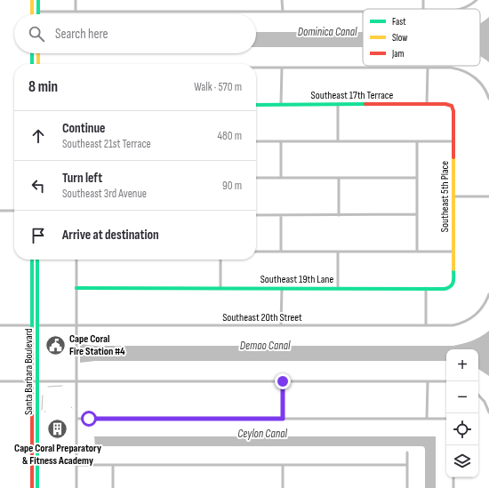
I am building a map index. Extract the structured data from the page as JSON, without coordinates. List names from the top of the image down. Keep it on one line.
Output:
{"streets":{"street":["Southeast 17th Terrace","Southeast 5th Place","Southeast 19th Lane","Southeast 20th Street","Santa Barbara Boulevard"]},"crossings":[["Southeast 17th Terrace","Southeast 5th Place"],["Southeast 5th Place","Southeast 19th Lane"],["Southeast 20th Street","Santa Barbara Boulevard"]],"water":["Dominica Canal","Demao Canal","Ceylon Canal"],"places":{"public building":["Cape Coral Fire Station #4"],"building":["Cape Coral Preparatory & Fitness Academy"]},"legend":["Fast","Slow","Jam"],"page":{"search":"Search here","heading":["8 min","Walk · 570 m"],"list":[["Continue","Southeast 21st Terrace","480 m"],["Turn left","Southeast 3rd Avenue","90 m"],"Arrive at destination"],"map_buttons":["+","−"]}}
